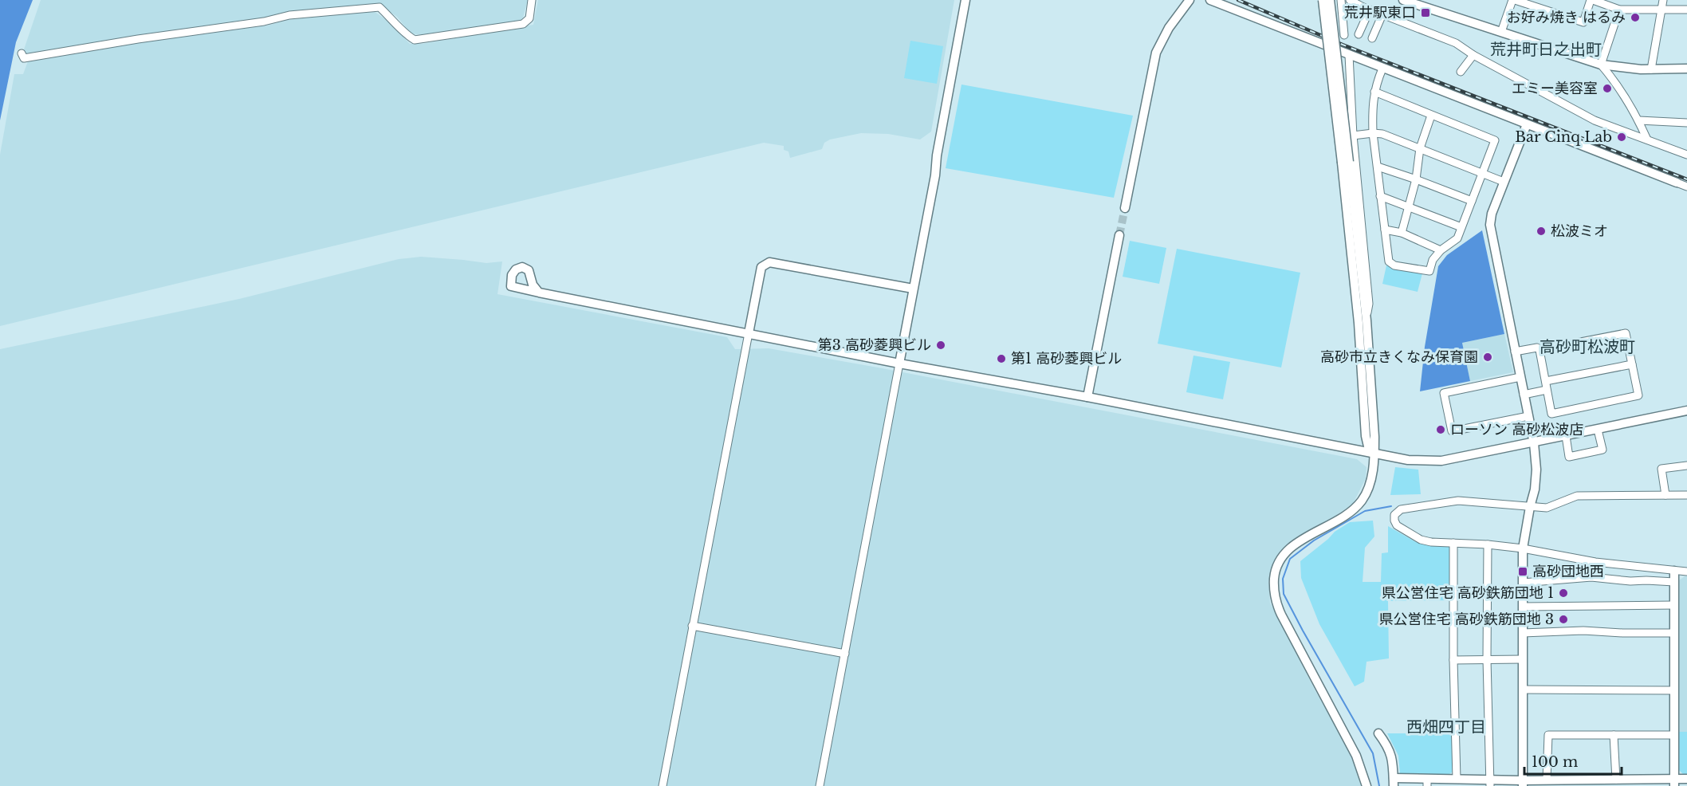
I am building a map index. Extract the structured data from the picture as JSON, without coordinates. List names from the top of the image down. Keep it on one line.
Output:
{"districts":["荒井町日之出町","高砂町松波町","西畑四丁目"],"places":{"transit":["荒井駅東口","高砂団地西"],"other":["お好み焼き はるみ","エミー美容室","Bar Cinq Lab","松波ミオ","第3 高砂菱興ビル","高砂市立きくなみ保育園","第1 高砂菱興ビル","ローソン 高砂松波店","県公営住宅 高砂鉄筋団地 1","県公営住宅 高砂鉄筋団地 3"]},"scale_bar":"100 m"}
